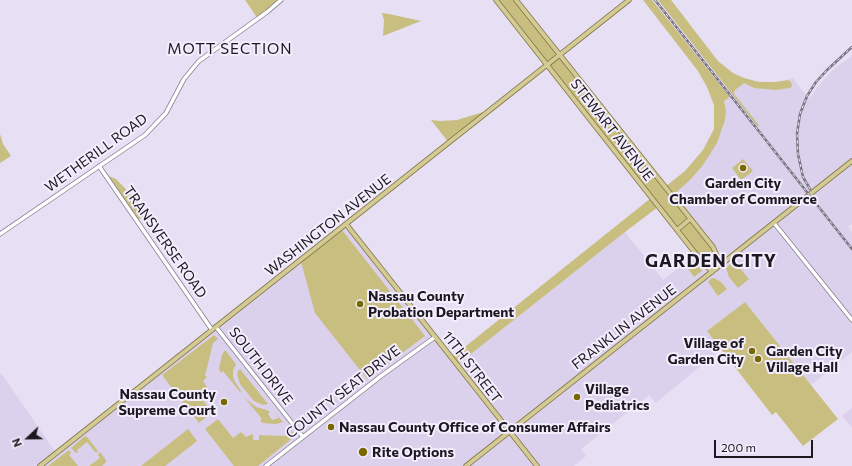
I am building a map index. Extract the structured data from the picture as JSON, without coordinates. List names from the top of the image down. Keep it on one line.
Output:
{"streets":{"main road":["STEWART AVENUE","WASHINGTON AVENUE","FRANKLIN AVENUE","11TH STREET"],"street":["WETHERILL ROAD","TRANSVERSE ROAD","SOUTH DRIVE","COUNTY SEAT DRIVE"]},"crossings":[["STEWART AVENUE","WASHINGTON AVENUE"],["STEWART AVENUE","FRANKLIN AVENUE"],["WETHERILL ROAD","TRANSVERSE ROAD"],["WASHINGTON AVENUE","TRANSVERSE ROAD"],["WASHINGTON AVENUE","SOUTH DRIVE"],["WASHINGTON AVENUE","11TH STREET"],["TRANSVERSE ROAD","SOUTH DRIVE"],["FRANKLIN AVENUE","11TH STREET"],["SOUTH DRIVE","COUNTY SEAT DRIVE"],["11TH STREET","COUNTY SEAT DRIVE"]],"districts":["MOTT SECTION","GARDEN CITY"],"places":["Garden City Chamber of Commerce","Nassau County Probation Department","Village of Garden City","Garden City Village Hall","Village Pediatrics","Nassau County Supreme Court","Nassau County Office of Consumer Affairs","Rite Options"],"scale_bar":"200 m","north":"left"}
